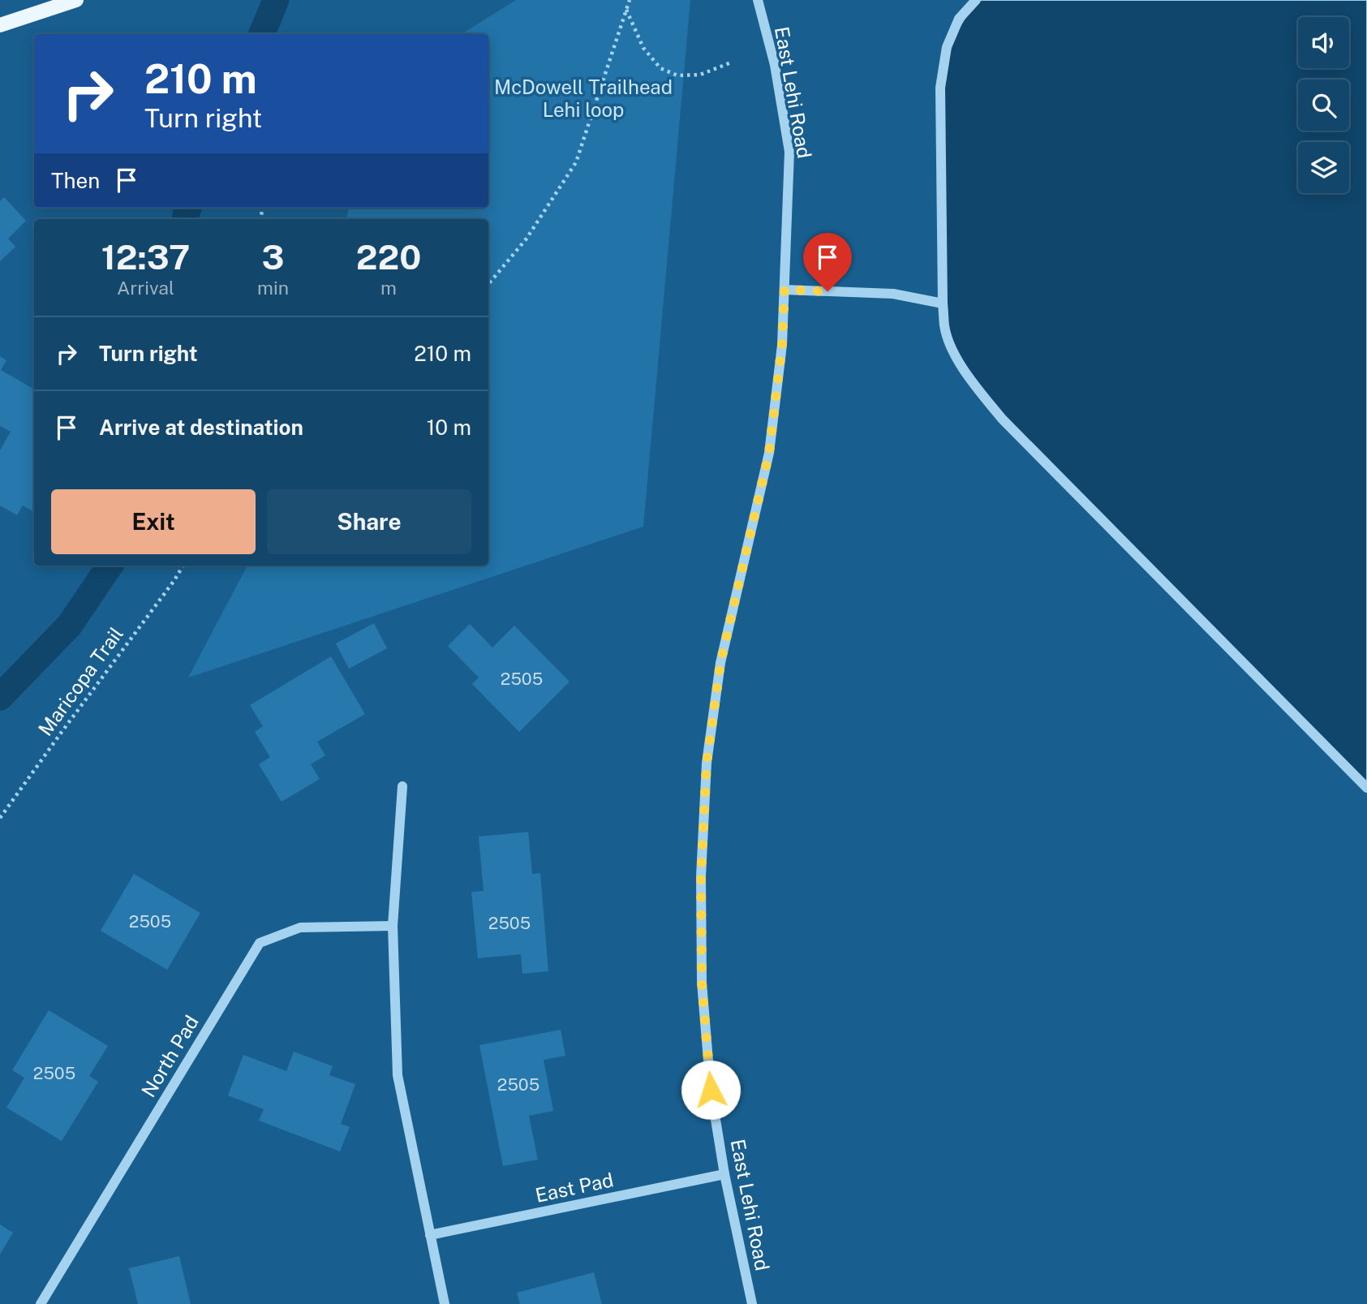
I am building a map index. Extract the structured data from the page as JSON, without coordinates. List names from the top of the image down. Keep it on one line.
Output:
{"streets":{"street":["East Lehi Road","North Pad","East Pad"],"path":["Maricopa Trail"]},"crossings":[["East Lehi Road","East Pad"]],"parks":["McDowell Trailhead Lehi loop"],"house_numbers":["2505","2505","2505","2505","2505"],"page":{"turn":["210 m","Turn right"],"then":"Then","eta":["12:37","Arrival","3","min","220","m"],"list":[{"name":"Turn right","value":"210 m"},{"name":"Arrive at destination","value":"10 m"}],"buttons":["Exit","Share"]}}
